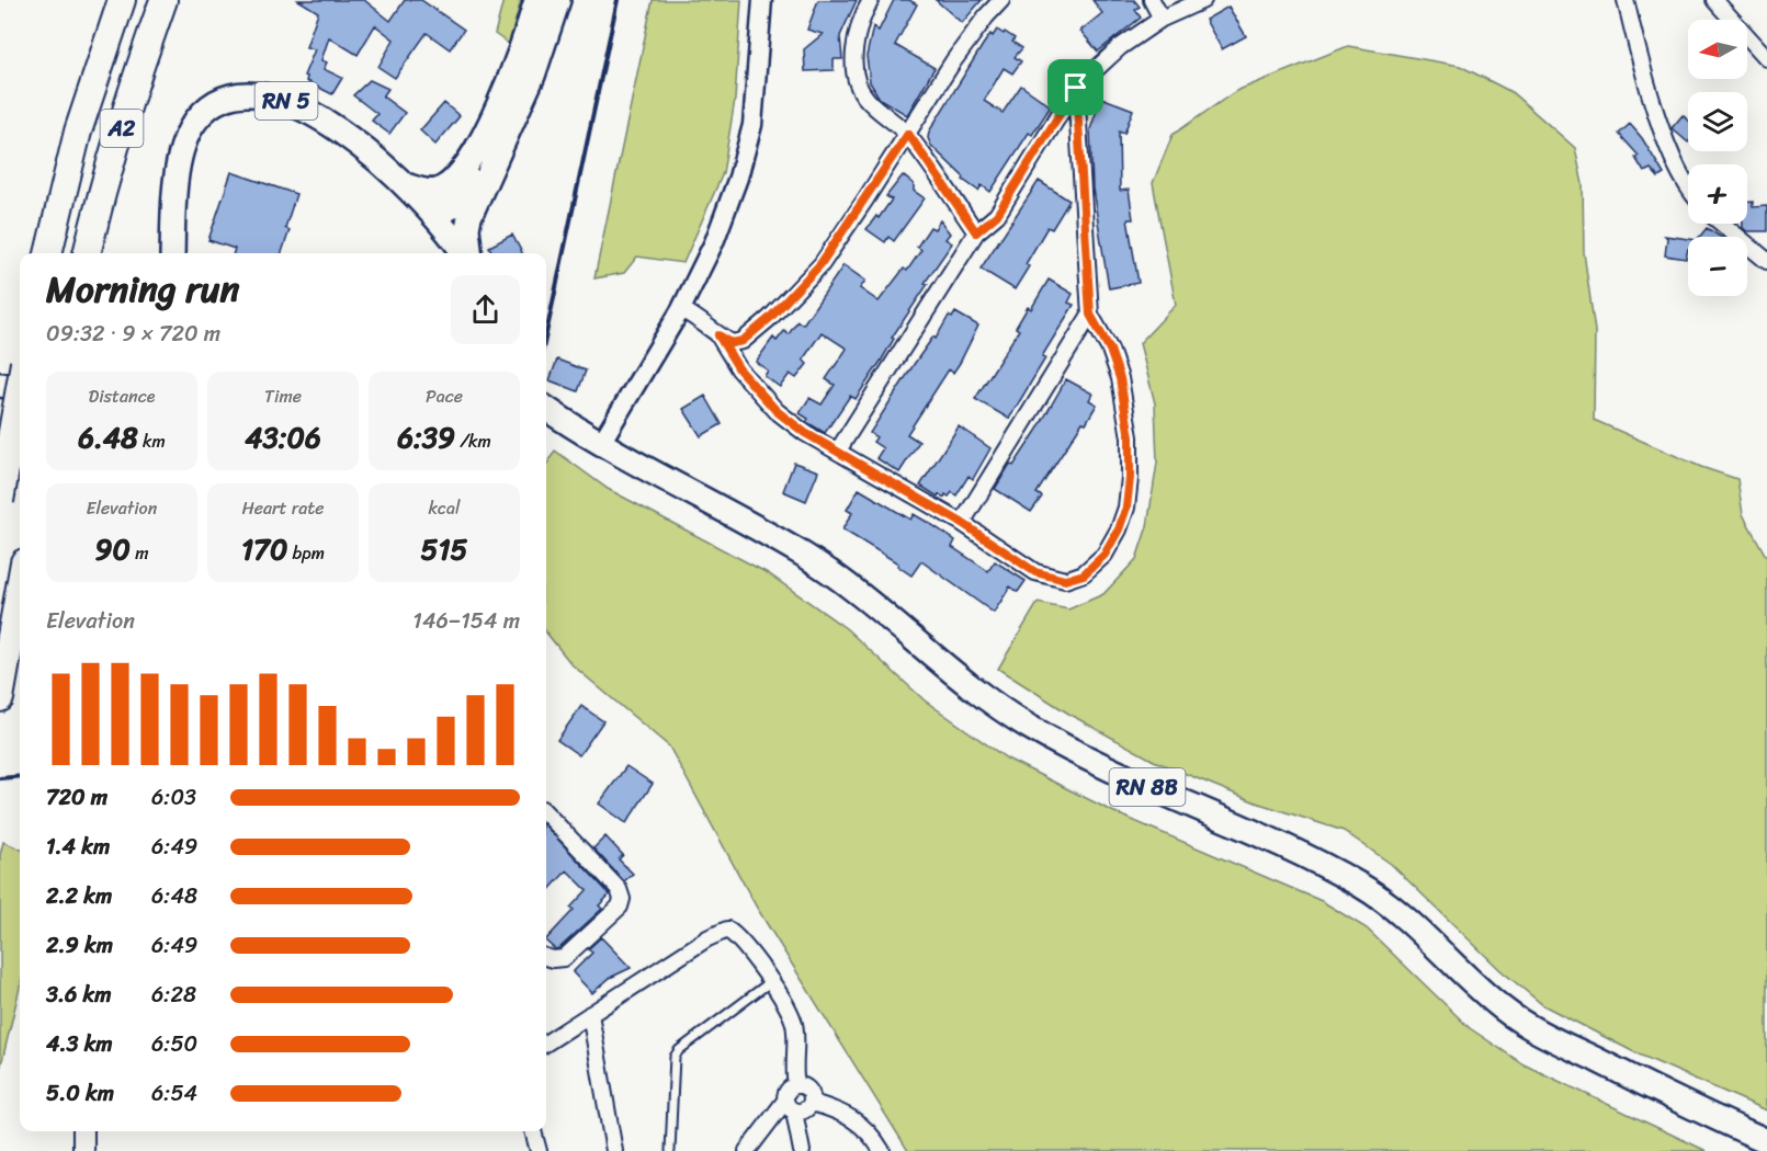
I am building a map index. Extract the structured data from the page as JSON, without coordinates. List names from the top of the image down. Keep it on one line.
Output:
{"streets":{"highway":["A2"],"main road":["RN 5","RN 8B"]},"north":"left","page":{"map_buttons":["+","−"],"heading":["Morning run","09:32 · 9 × 720 m"],"stats":[["Distance","6.48 km"],["Time","43:06"],["Pace","6:39 /km"],["Elevation","90 m"],["Heart rate","170 bpm"],["kcal","515"]],"chart":["Elevation","146–154 m"],"list":[{"name":"720 m","note":"6:03"},{"name":"1.4 km","note":"6:49"},{"name":"2.2 km","note":"6:48"},{"name":"2.9 km","note":"6:49"},{"name":"3.6 km","note":"6:28"},{"name":"4.3 km","note":"6:50"},{"name":"5.0 km","note":"6:54"}]}}
